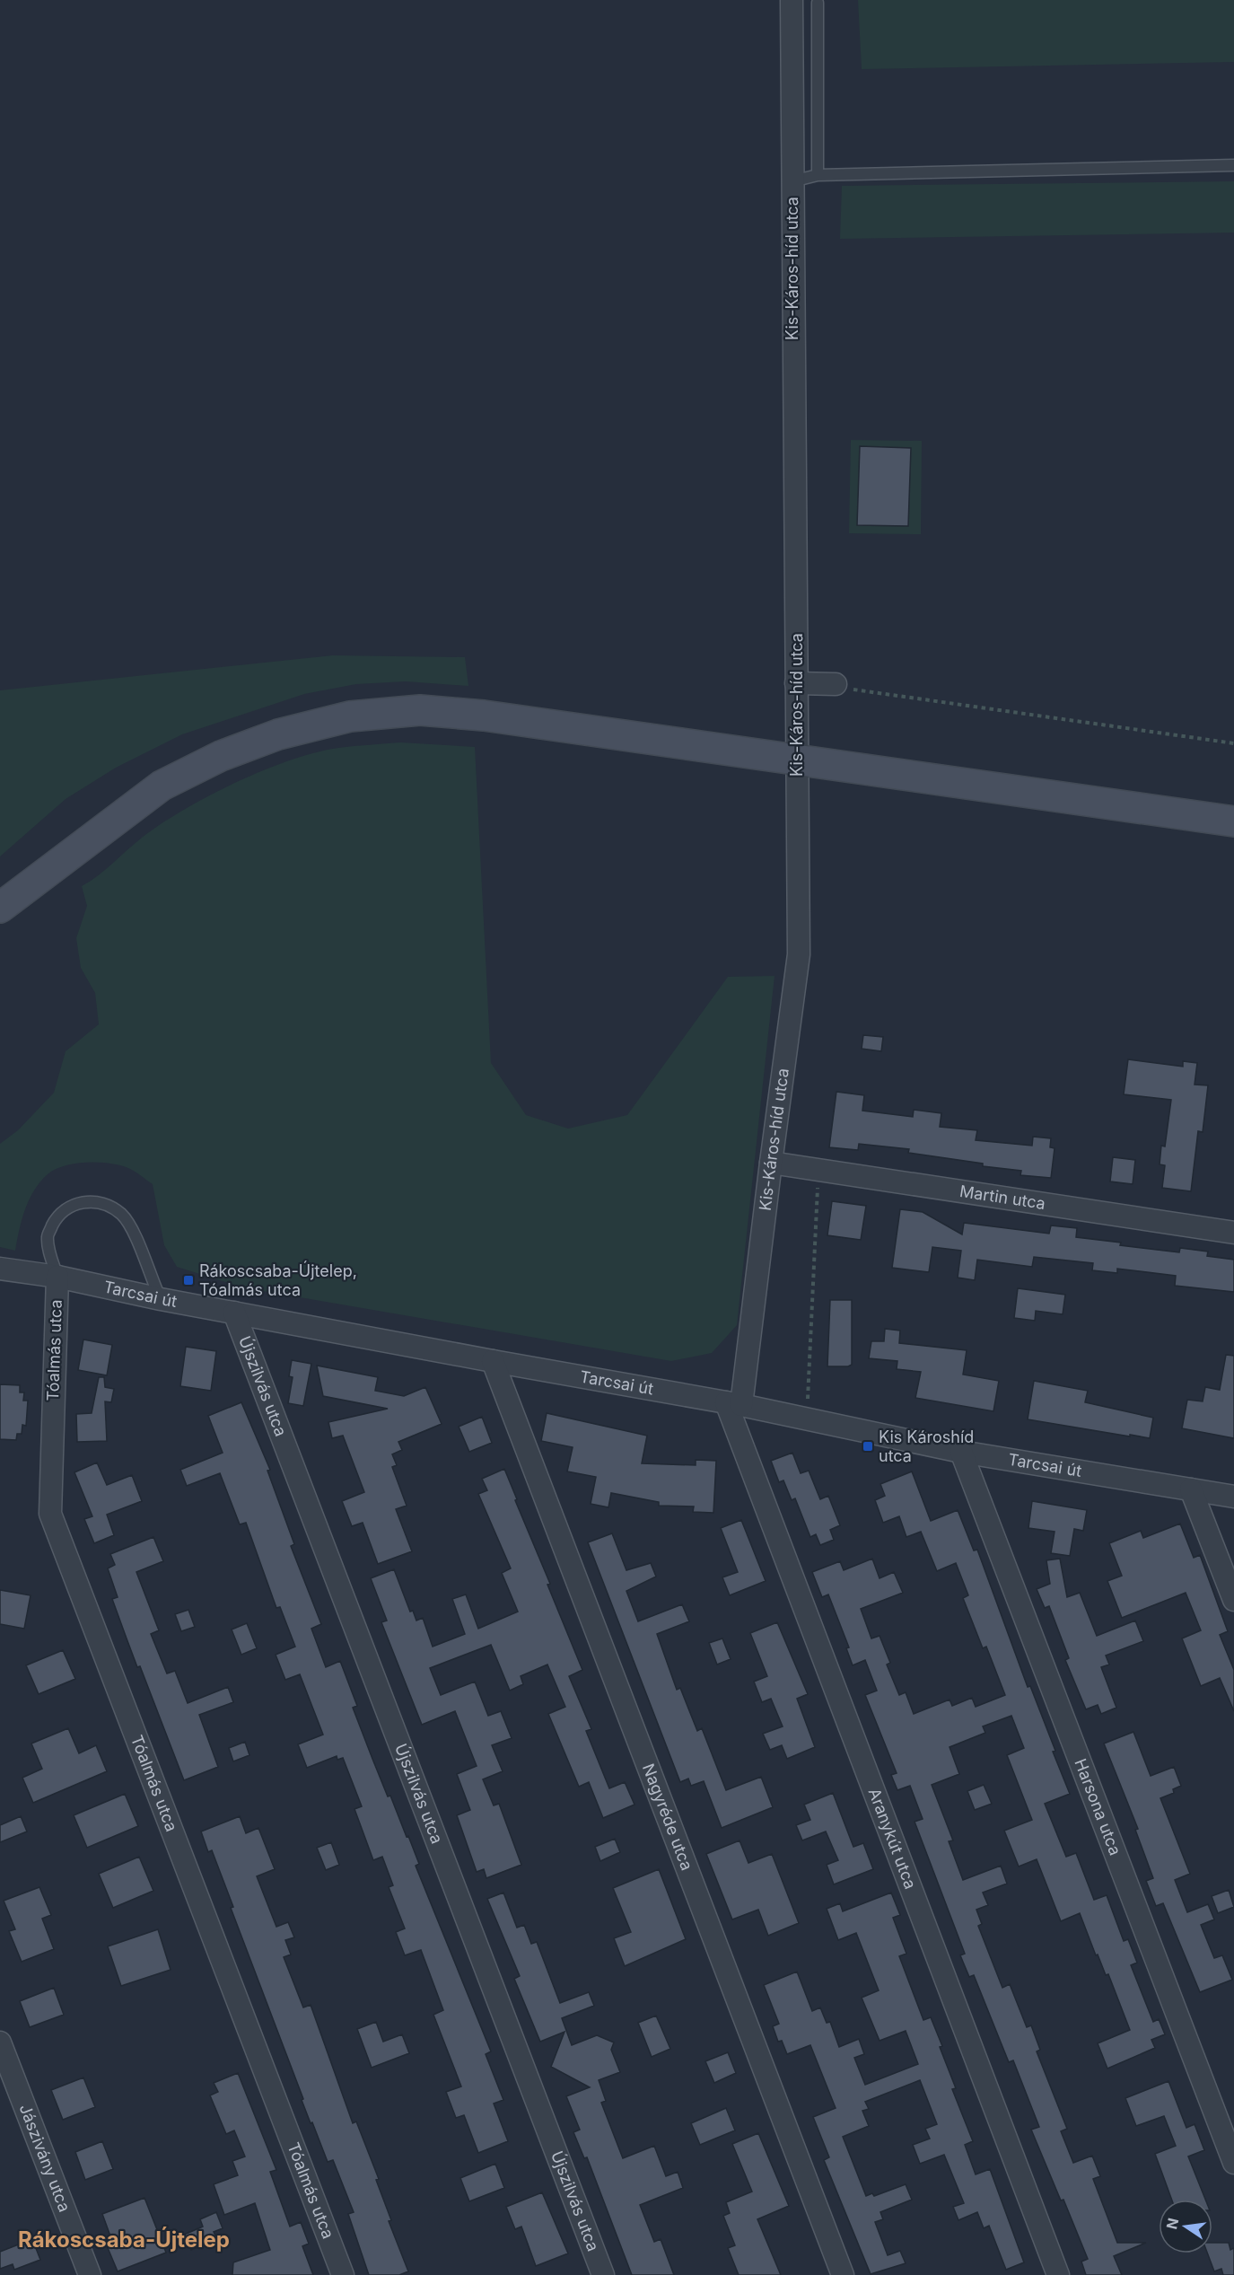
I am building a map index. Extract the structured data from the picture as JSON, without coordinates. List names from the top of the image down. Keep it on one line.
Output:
{"streets":{"street":["Kis-Káros-híd utca","Martin utca","Tarcsai út","Tóalmás utca","Újszilvás utca","Harsona utca","Nagyréde utca","Aranykút utca","Jászivány utca"]},"crossings":[["Kis-Káros-híd utca","Martin utca"],["Kis-Káros-híd utca","Tarcsai út"],["Kis-Káros-híd utca","Aranykút utca"],["Tarcsai út","Tóalmás utca"],["Tarcsai út","Újszilvás utca"],["Tarcsai út","Harsona utca"],["Tarcsai út","Nagyréde utca"],["Tarcsai út","Aranykút utca"]],"districts":["Rákoscsaba-Újtelep"],"places":{"transit":["Rákoscsaba-Újtelep, Tóalmás utca","Kis Károshíd utca"]},"north":"left"}
